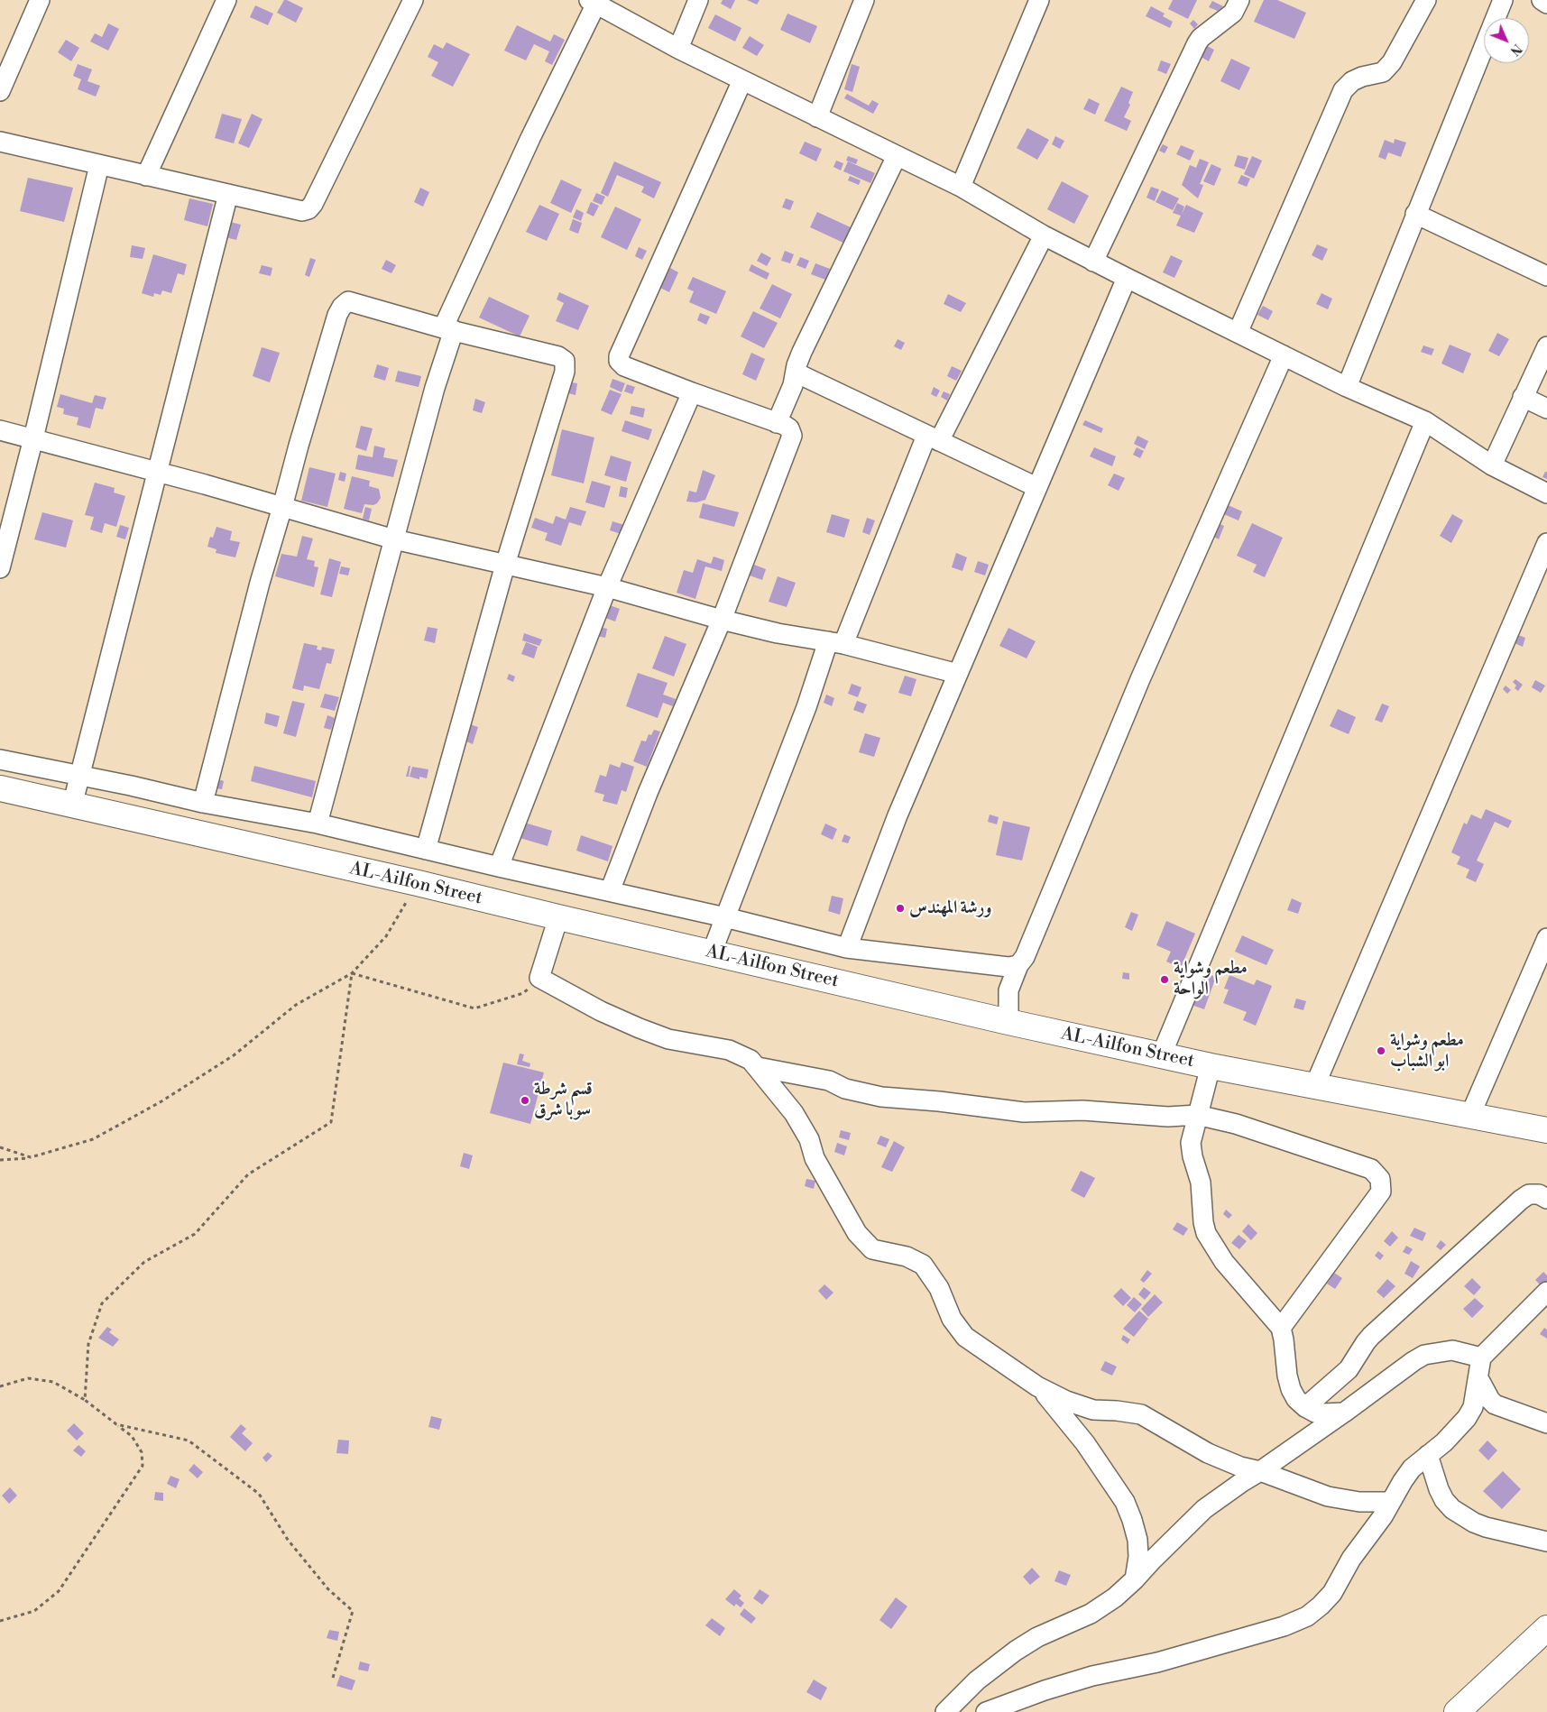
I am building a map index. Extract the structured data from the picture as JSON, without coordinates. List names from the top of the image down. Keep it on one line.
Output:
{"streets":{"main road":["AL-Ailfon Street"]},"places":["ورشة المهندس","مطعم وشواية الواحة","مطعم وشواية ابو الشباب","قسم شرطة سوبا شرق"],"north":"bottom right"}
